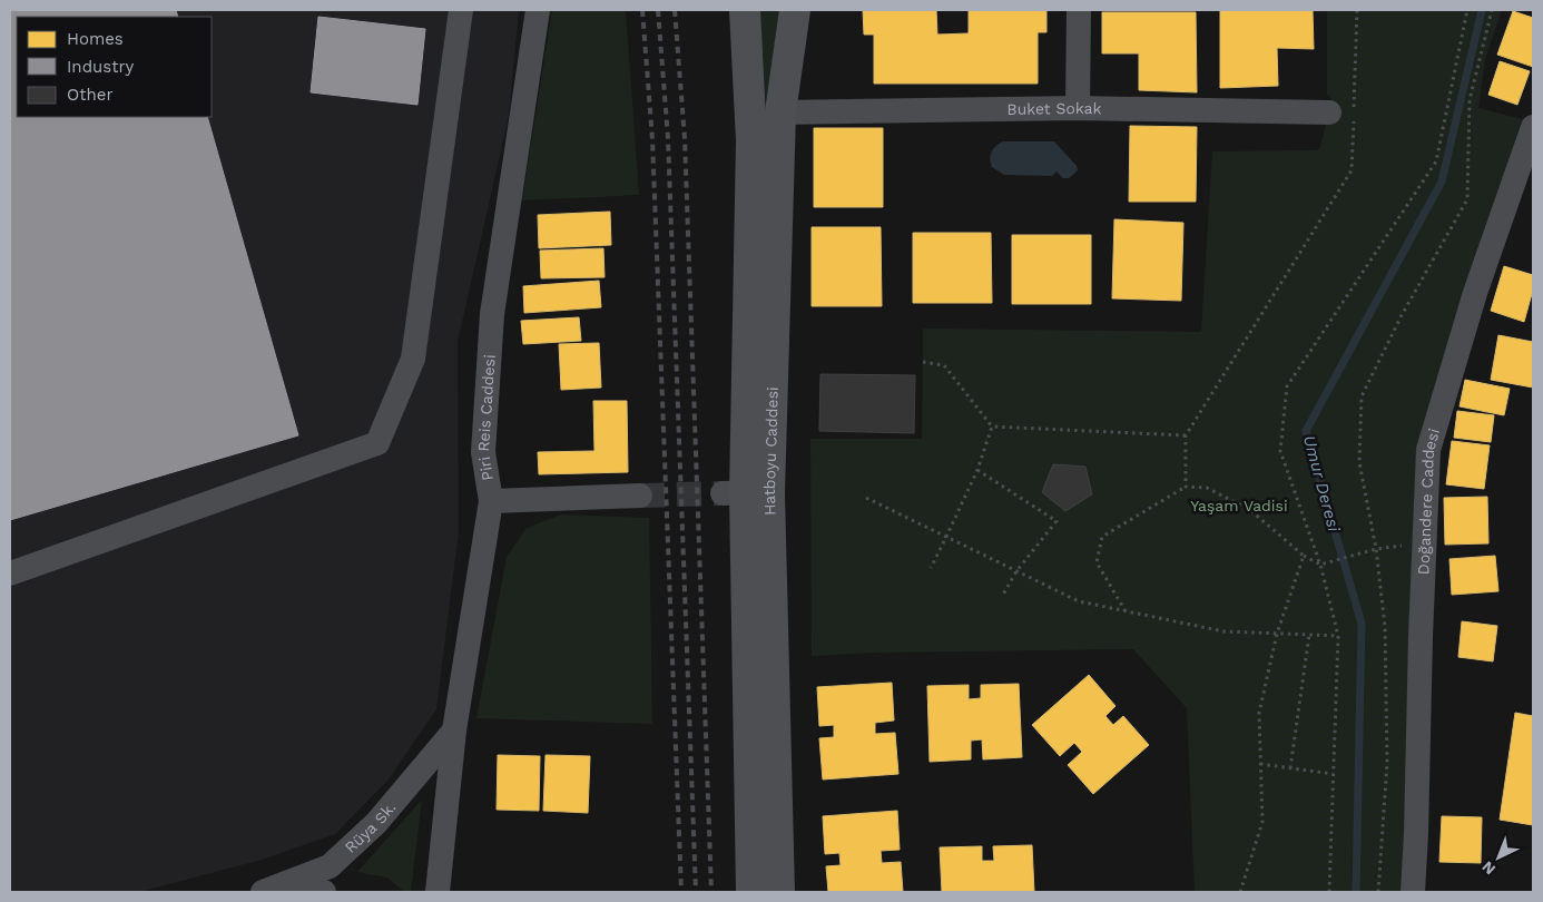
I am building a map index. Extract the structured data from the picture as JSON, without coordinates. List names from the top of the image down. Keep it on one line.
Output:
{"streets":{"main road":["Hatboyu Caddesi"],"street":["Buket Sokak","Piri Reis Caddesi","Doğandere Caddesi","Rüya Sk."]},"crossings":[["Buket Sokak","Hatboyu Caddesi"],["Piri Reis Caddesi","Rüya Sk."]],"water":["Umur Deresi"],"parks":["Yaşam Vadisi"],"legend":["Homes","Industry","Other"],"north":"bottom left"}
